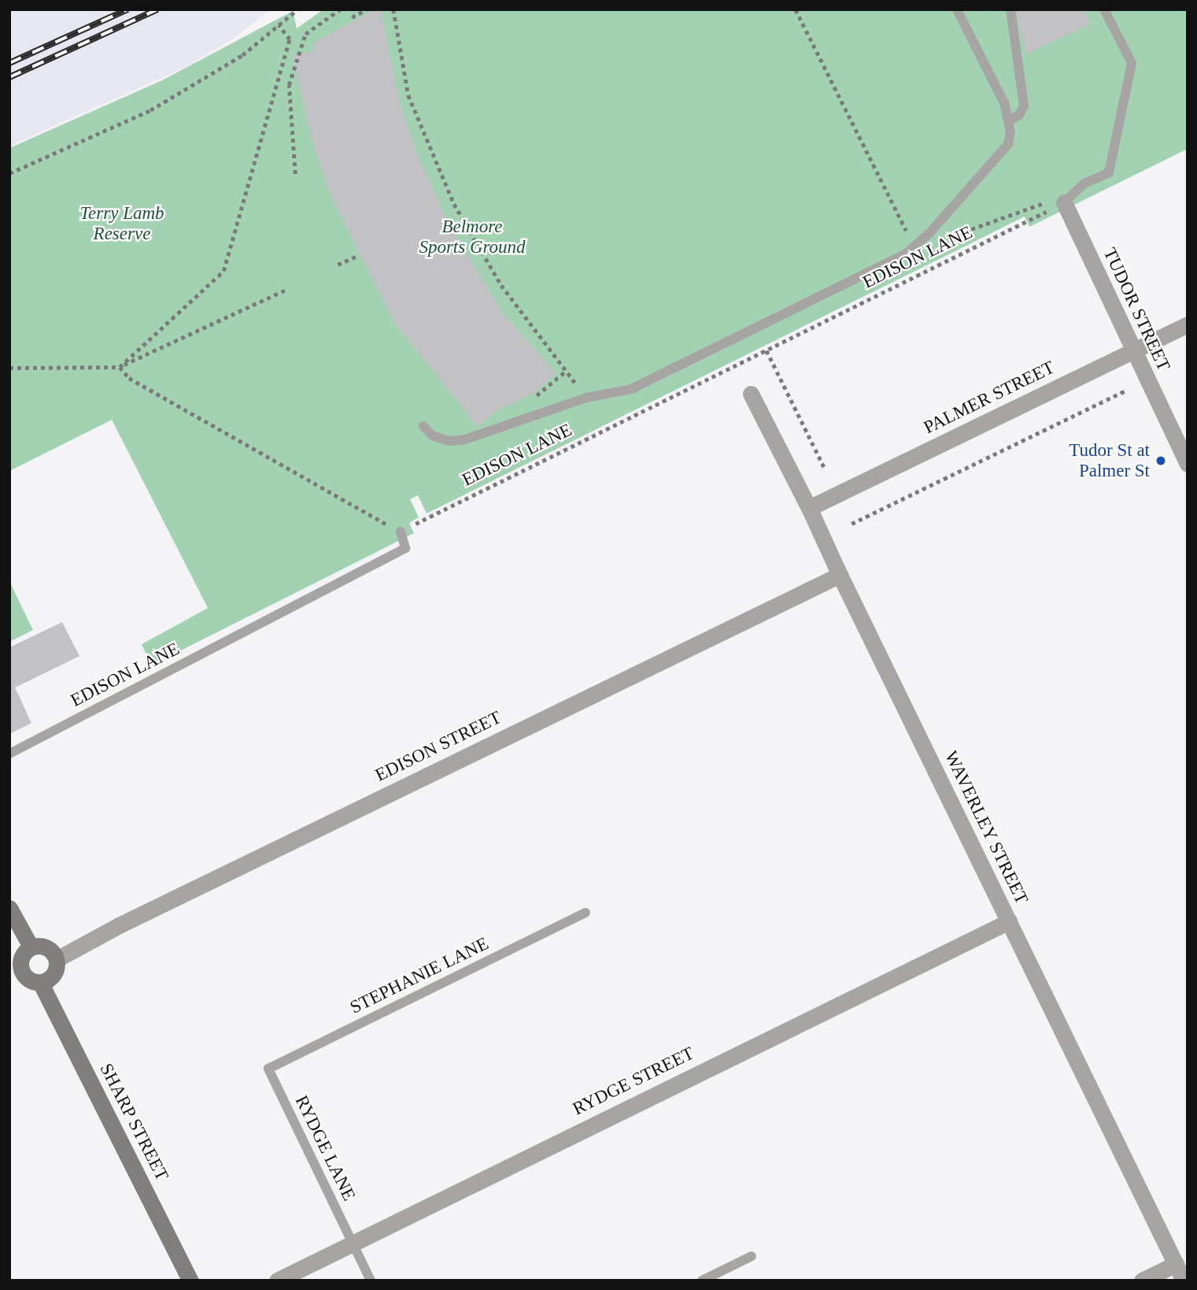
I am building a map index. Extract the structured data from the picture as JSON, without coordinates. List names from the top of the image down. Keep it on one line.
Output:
{"streets":{"main road":["SHARP STREET"],"street":["TUDOR STREET","PALMER STREET","EDISON STREET","WAVERLEY STREET","RYDGE STREET"],"lane":["EDISON LANE","STEPHANIE LANE","RYDGE LANE"]},"crossings":[["EDISON LANE","TUDOR STREET"],["TUDOR STREET","PALMER STREET"],["PALMER STREET","WAVERLEY STREET"],["EDISON STREET","WAVERLEY STREET"],["EDISON STREET","SHARP STREET"],["WAVERLEY STREET","RYDGE STREET"],["STEPHANIE LANE","RYDGE LANE"],["RYDGE STREET","RYDGE LANE"]],"parks":["Terry Lamb Reserve","Belmore Sports Ground"],"places":["Tudor St at Palmer St"]}
